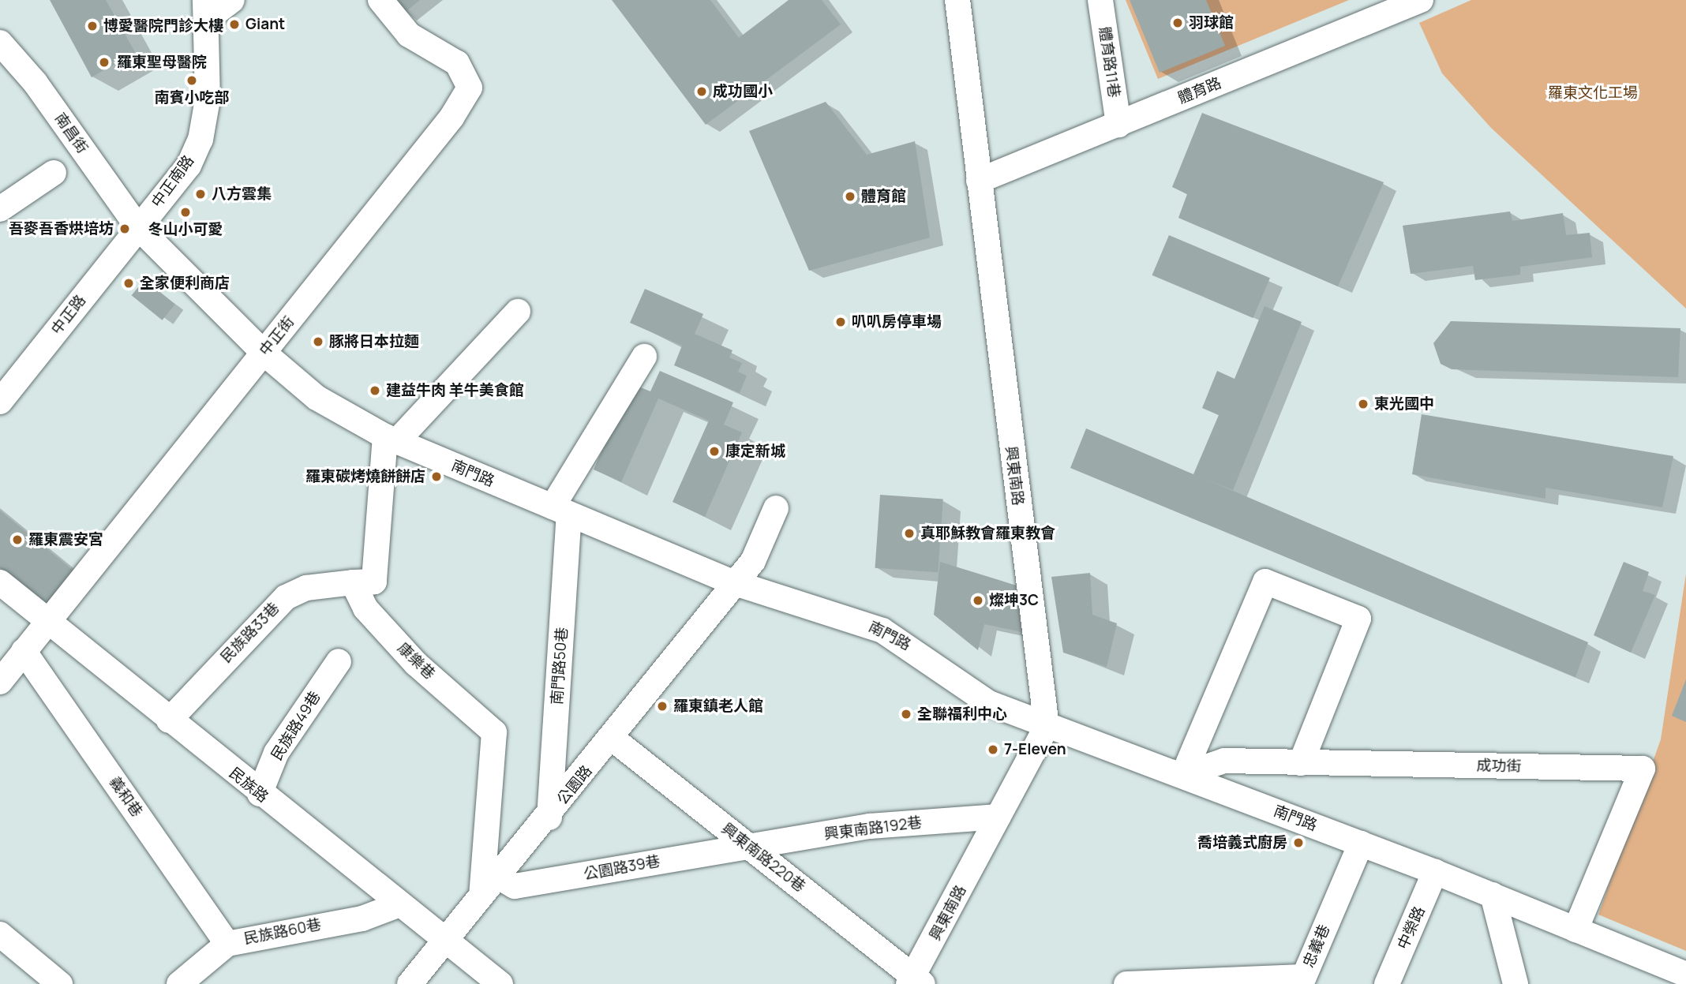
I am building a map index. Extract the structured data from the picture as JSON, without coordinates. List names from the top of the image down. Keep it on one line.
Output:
{"streets":{"street":["體育路11巷","體育路","南昌街","中正南路","中正路","中正街","南門路","興東南路","民族路33巷","康樂巷","南門路50巷","民族路49巷","成功街","民族路","公園路","義和巷","興東南路192巷","興東南路220巷","公園路39巷","中榮路","民族路60巷","忠義巷"]},"crossings":[["體育路11巷","體育路"],["體育路","興東南路"],["南昌街","中正南路"],["南昌街","中正路"],["南昌街","南門路"],["中正南路","中正路"],["中正南路","南門路"],["中正路","南門路"],["中正街","南門路"],["中正街","民族路"],["中正街","義和巷"],["南門路","興東南路"],["南門路","南門路50巷"],["南門路","成功街"],["南門路","公園路"],["南門路","中榮路"],["南門路","忠義巷"],["興東南路","興東南路192巷"],["興東南路","興東南路220巷"],["民族路33巷","康樂巷"],["民族路33巷","民族路"],["康樂巷","公園路"],["南門路50巷","公園路"],["民族路49巷","民族路"],["民族路","公園路"],["民族路","民族路60巷"],["公園路","興東南路220巷"],["公園路","公園路39巷"],["義和巷","民族路60巷"],["興東南路192巷","興東南路220巷"],["興東南路192巷","公園路39巷"],["興東南路220巷","公園路39巷"]],"parks":["羅東文化工場"],"places":["羽球館","Giant","博愛醫院門診大樓","羅東聖母醫院","南賓小吃部","成功國小","八方雲集","體育館","冬山小可愛","吾麥吾香烘培坊","全家便利商店","叭叭房停車場","豚將日本拉麵","建益牛肉 羊牛美食館","東光國中","康定新城","羅東碳烤燒餅餅店","真耶穌教會羅東教會","羅東震安宮","燦坤3C","羅東鎮老人館","全聯福利中心","7-Eleven","喬培義式廚房"]}
